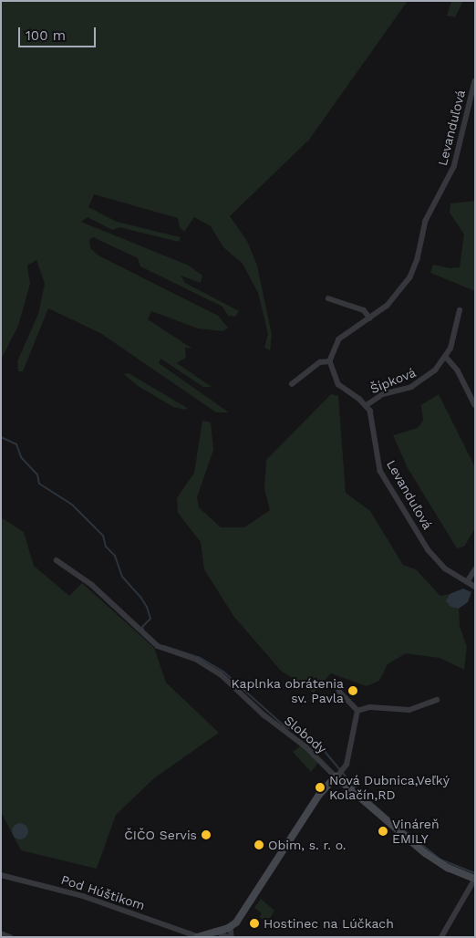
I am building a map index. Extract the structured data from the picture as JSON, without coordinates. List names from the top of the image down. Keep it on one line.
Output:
{"streets":{"street":["Levanduľová","Šípková","Slobody","Pod Húštikom"]},"crossings":[["Levanduľová","Šípková"]],"places":["Kaplnka obrátenia sv. Pavla","Nová Dubnica,Veľký Kolačín,RD","Vináreň EMILY","ČIČO Servis","Obim, s. r. o.","Hostinec na Lúčkach"],"scale_bar":"100 m"}
